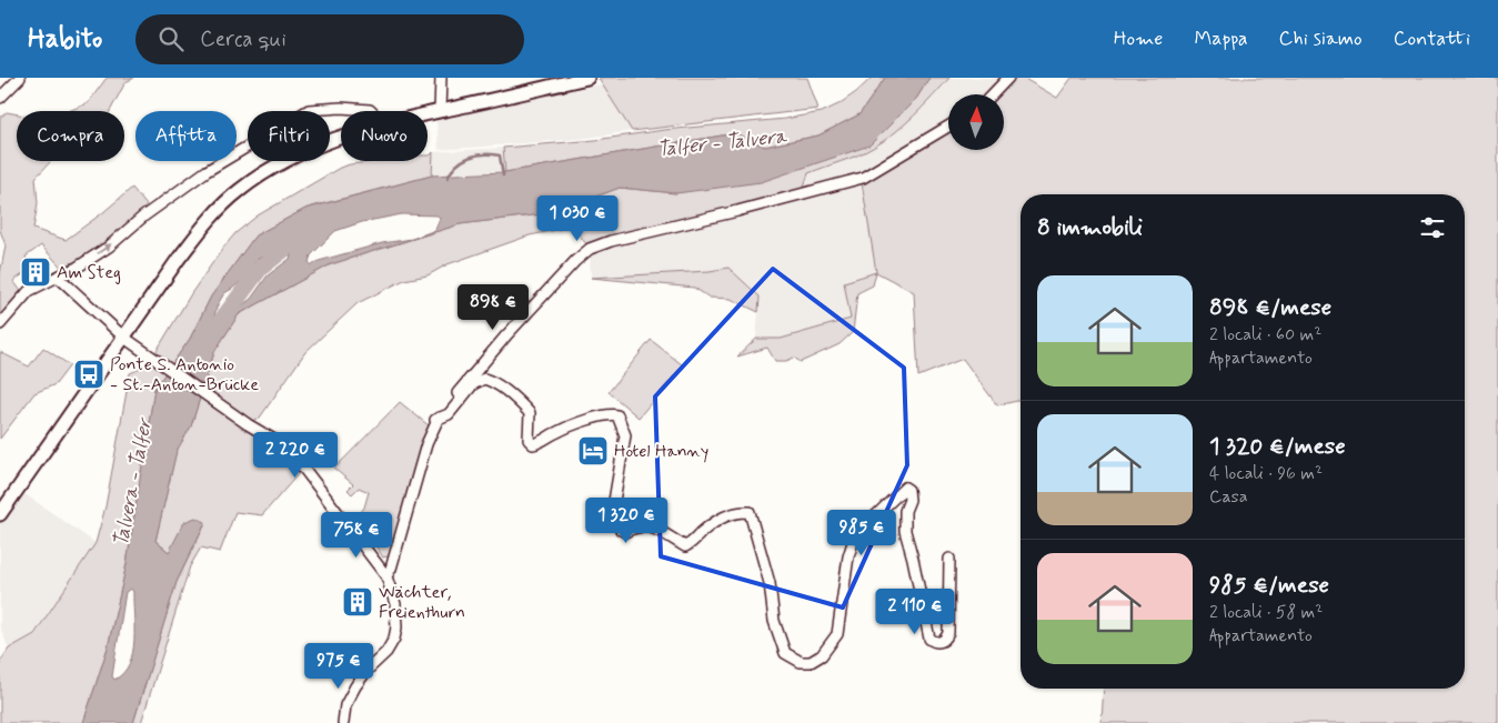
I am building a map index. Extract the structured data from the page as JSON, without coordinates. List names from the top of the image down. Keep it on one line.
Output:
{"water":["Talfer - Talvera","Talvera - Talfer"],"places":{"building":["Am Steg","Wächter, Freienthurn"],"bus stop":["Ponte S. Antonio - St.-Anton-Brücke"],"hotel":["Hotel Hanny"]},"north":"top","page":{"header":"Habito","search":"Cerca qui","nav":["Home","Mappa","Chi siamo","Contatti"],"chip":["Compra","Affitta","Filtri","Nuovo"],"heading":"8 immobili","price":["1 030 €","898 €","2 220 €","1 320 €","985 €","758 €","2 110 €","975 €"],"list":[{"name":"898 €/mese","note":"2 locali · 60 m² · Appartamento"},{"name":"1 320 €/mese","note":"4 locali · 96 m² · Casa"},{"name":"985 €/mese","note":"2 locali · 58 m² · Appartamento"}]}}
